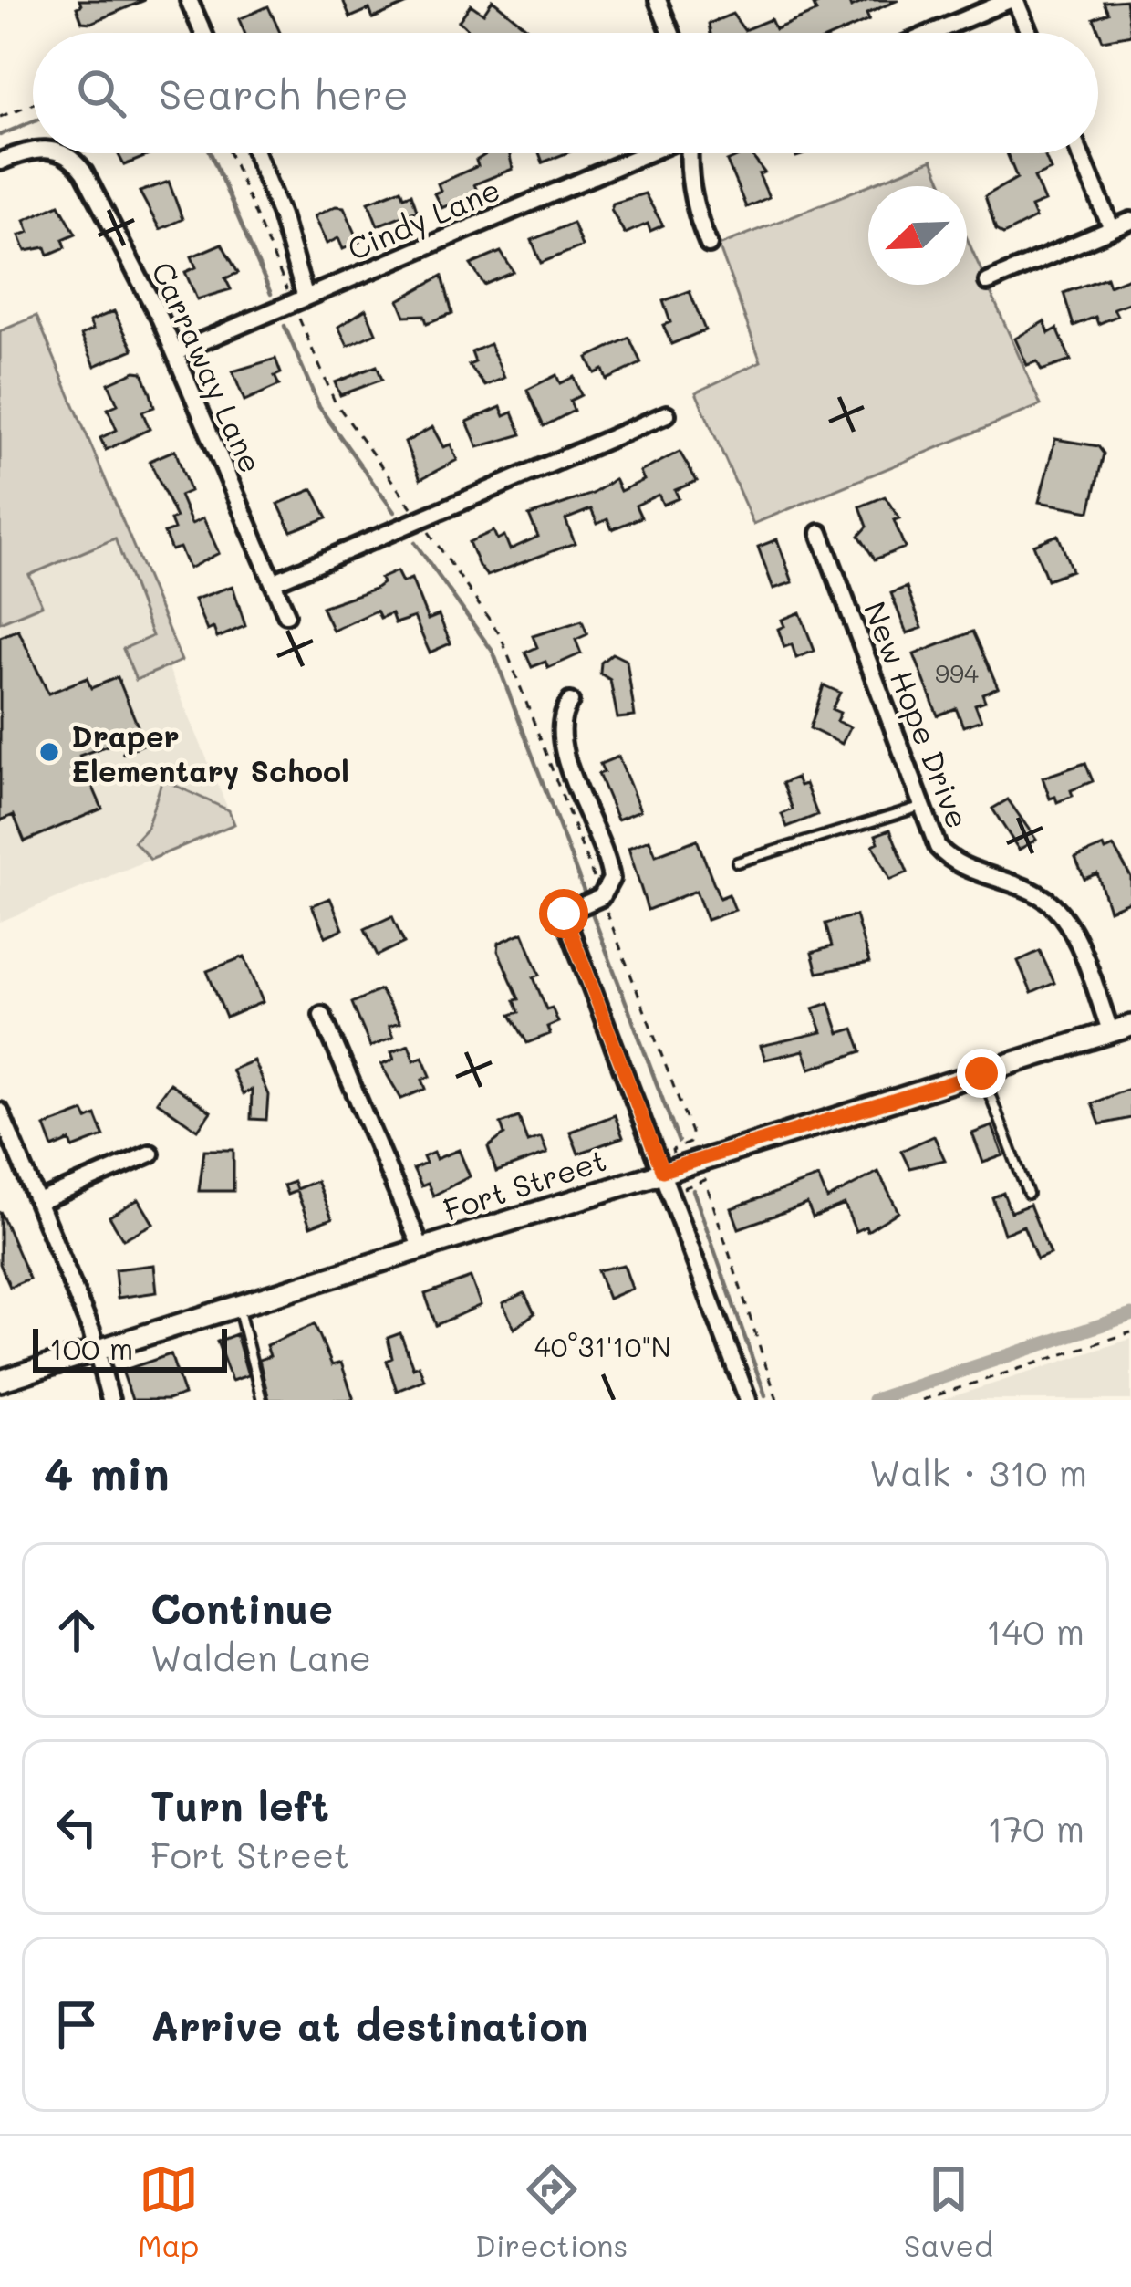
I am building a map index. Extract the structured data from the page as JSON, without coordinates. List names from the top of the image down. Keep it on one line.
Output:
{"streets":{"street":["Cindy Lane","Carraway Lane","New Hope Drive","Fort Street"]},"crossings":[["Cindy Lane","Carraway Lane"],["New Hope Drive","Fort Street"]],"places":["Draper Elementary School"],"house_numbers":["994"],"scale_bar":"100 m","north":"bottom left","page":{"search":"Search here","scale":"100 m","heading":["4 min","Walk · 310 m"],"list":[["Continue","Walden Lane","140 m"],["Turn left","Fort Street","170 m"],"Arrive at destination"],"nav":["Map","Directions","Saved"]},"coordinates":["40°31'10\"N"]}
